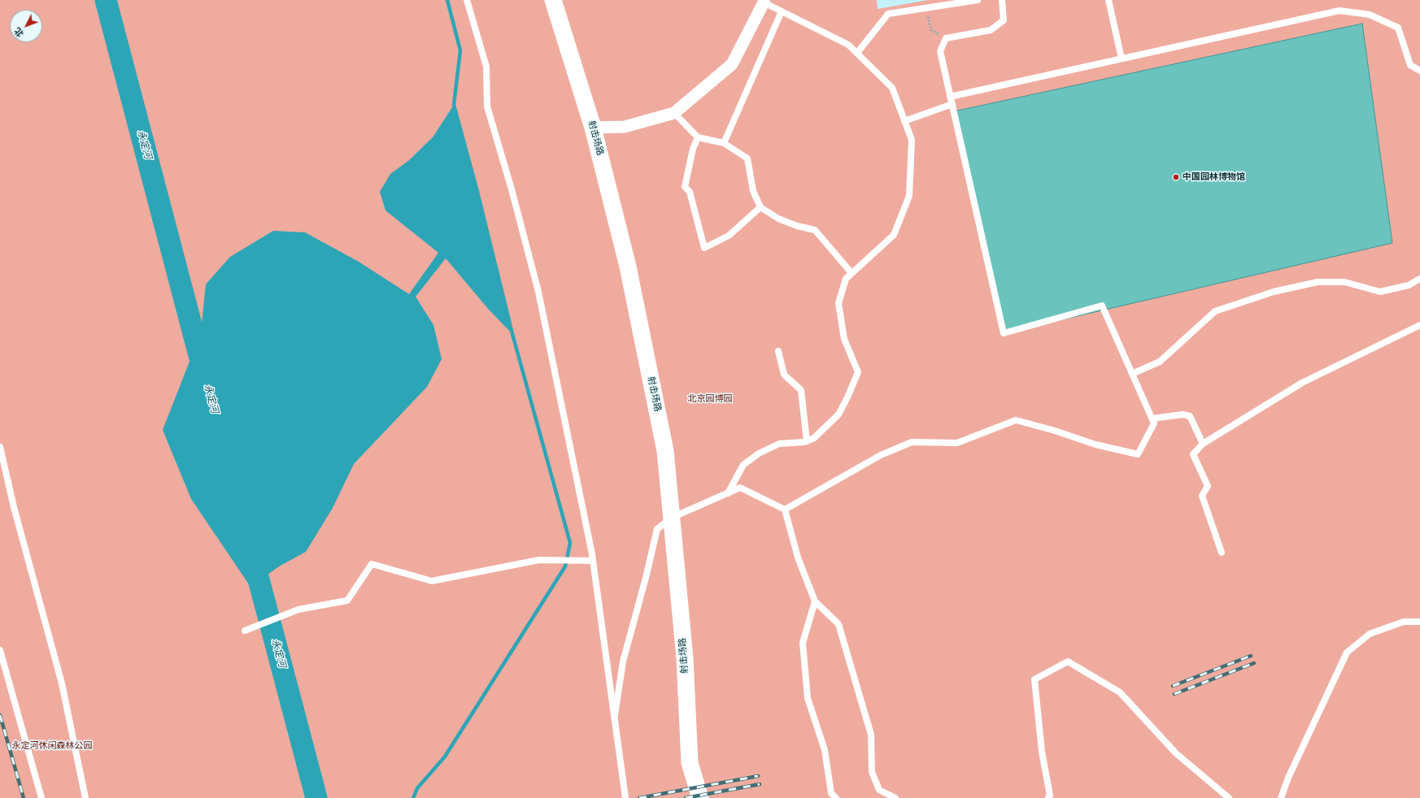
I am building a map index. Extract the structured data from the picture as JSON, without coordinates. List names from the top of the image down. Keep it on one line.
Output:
{"streets":{"street":["射击场路"]},"water":["永定河"],"parks":["北京园博园","永定河休闲森林公园"],"places":["中国园林博物馆"],"north":"bottom left"}
